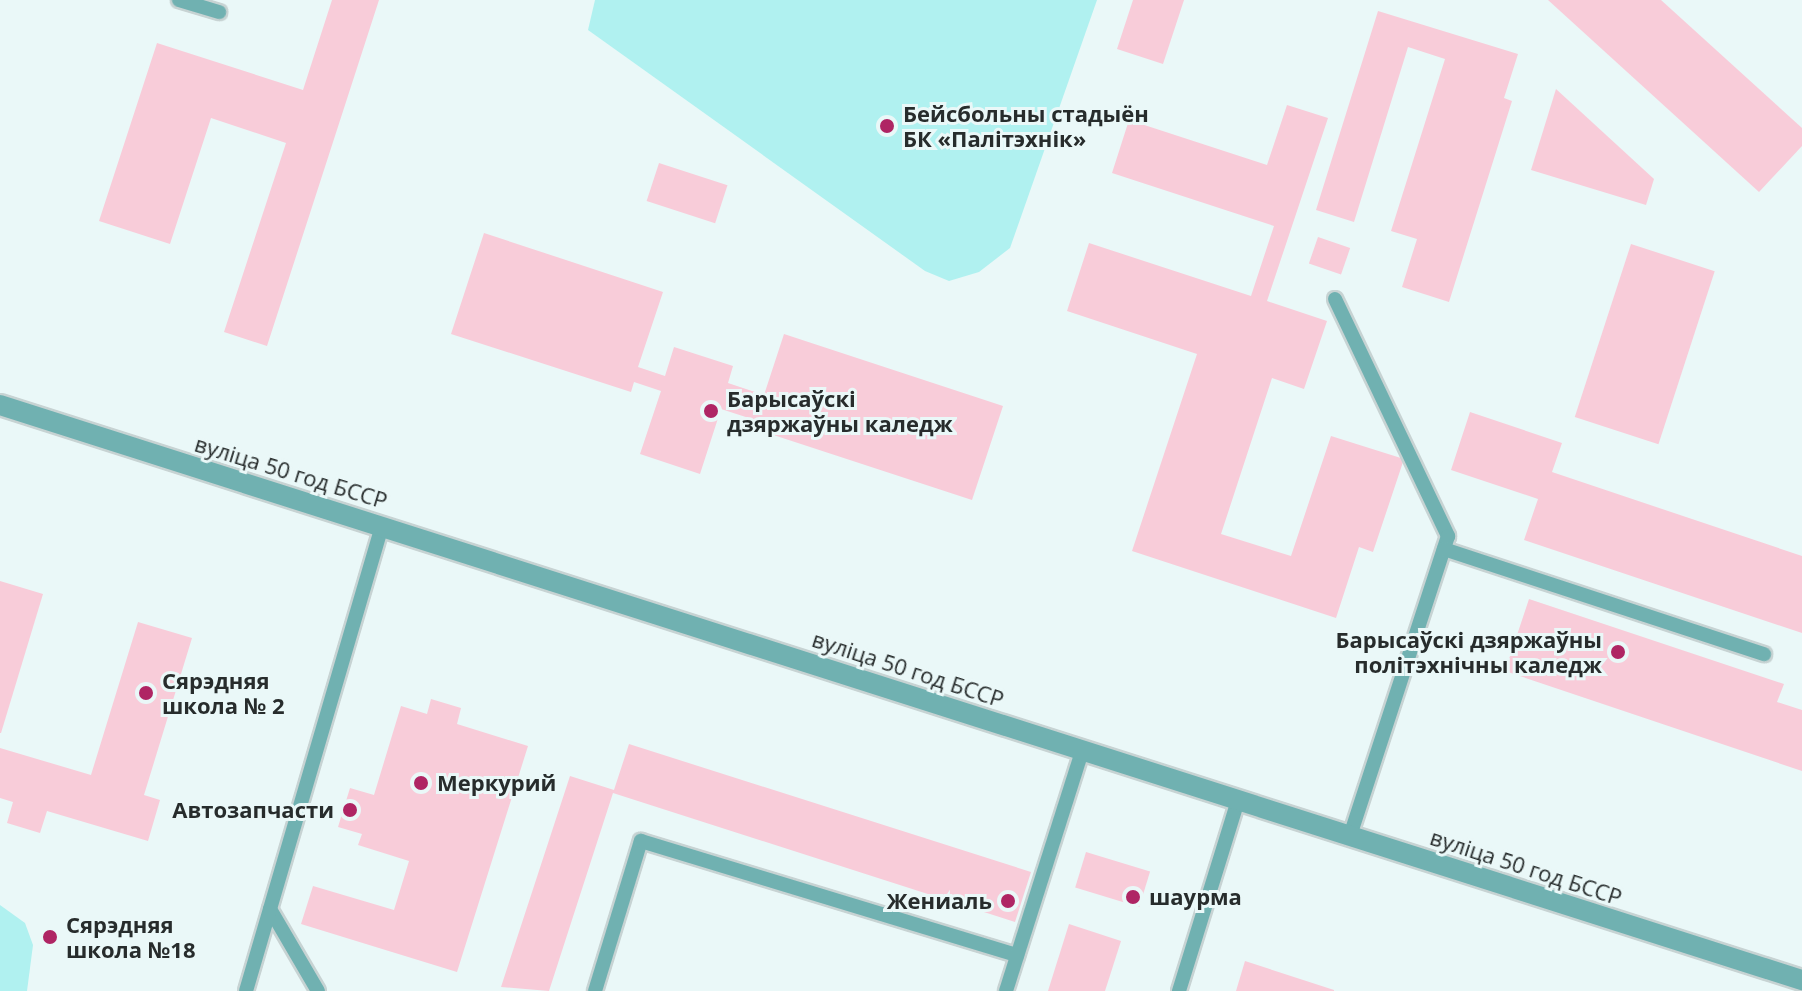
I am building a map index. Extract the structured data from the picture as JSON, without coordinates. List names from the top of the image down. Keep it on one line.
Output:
{"streets":{"street":["вуліца 50 год БССР"]},"places":["Бейсбольны стадыён БК «Палітэхнік»","Барысаўскі дзяржаўны каледж","Барысаўскі дзяржаўны політэхнічны каледж","Сярэдняя школа № 2","Меркурий","Автозапчасти","шаурма","Жениаль","Сярэдняя школа №18"]}
